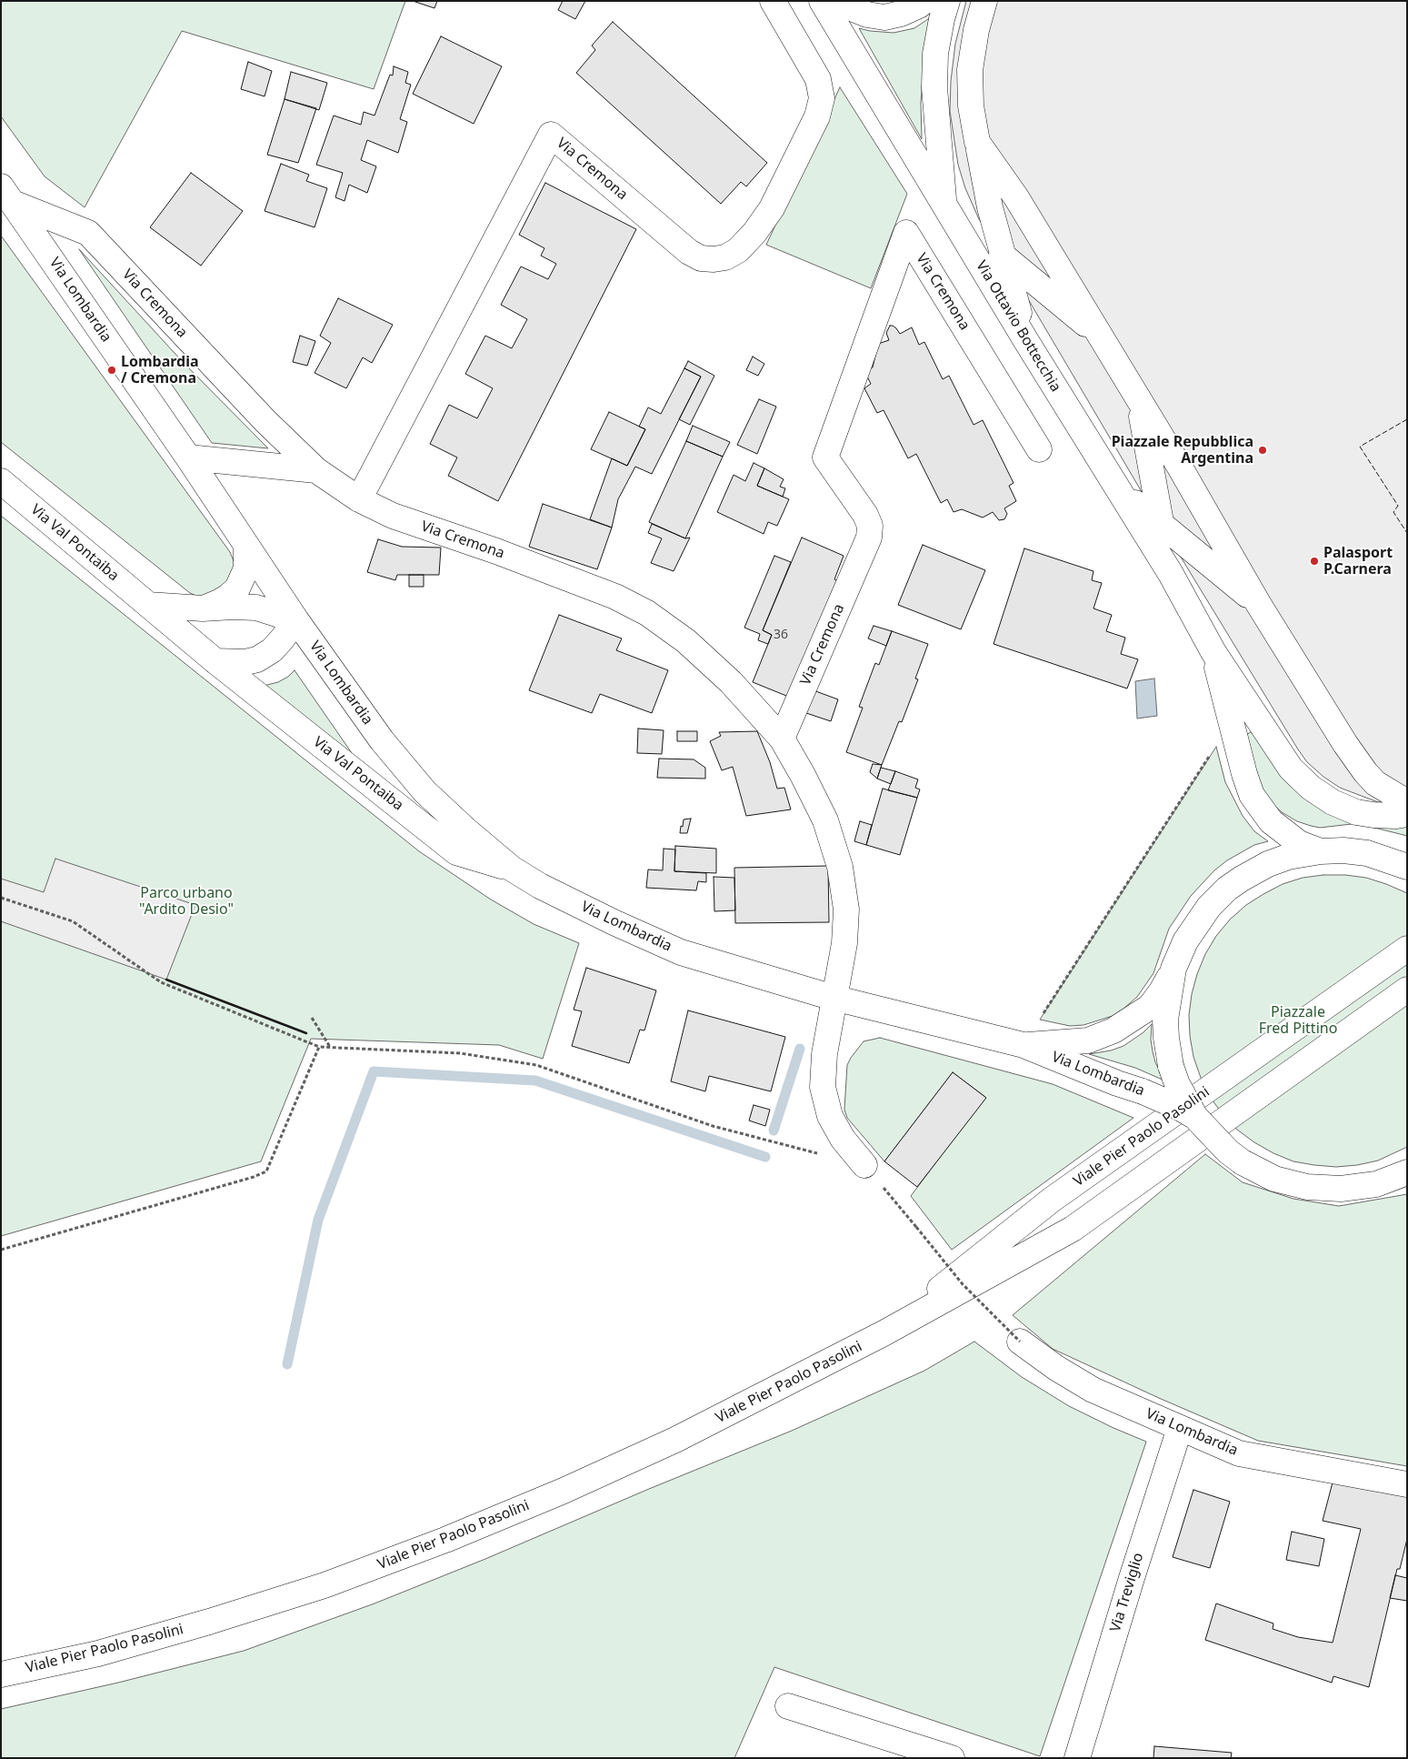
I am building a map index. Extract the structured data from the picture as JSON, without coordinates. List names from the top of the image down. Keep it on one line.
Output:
{"streets":{"street":["Via Cremona","Via Lombardia","Via Ottavio Bottecchia","Via Val Pontaiba","Viale Pier Paolo Pasolini","Via Treviglio"]},"crossings":[["Via Cremona","Via Lombardia"],["Via Lombardia","Via Val Pontaiba"],["Via Lombardia","Via Treviglio"]],"parks":["Parco urbano \"Ardito Desio\"","Piazzale Fred Pittino"],"places":["Lombardia / Cremona","Piazzale Repubblica Argentina","Palasport P.Carnera"],"house_numbers":["36"]}
